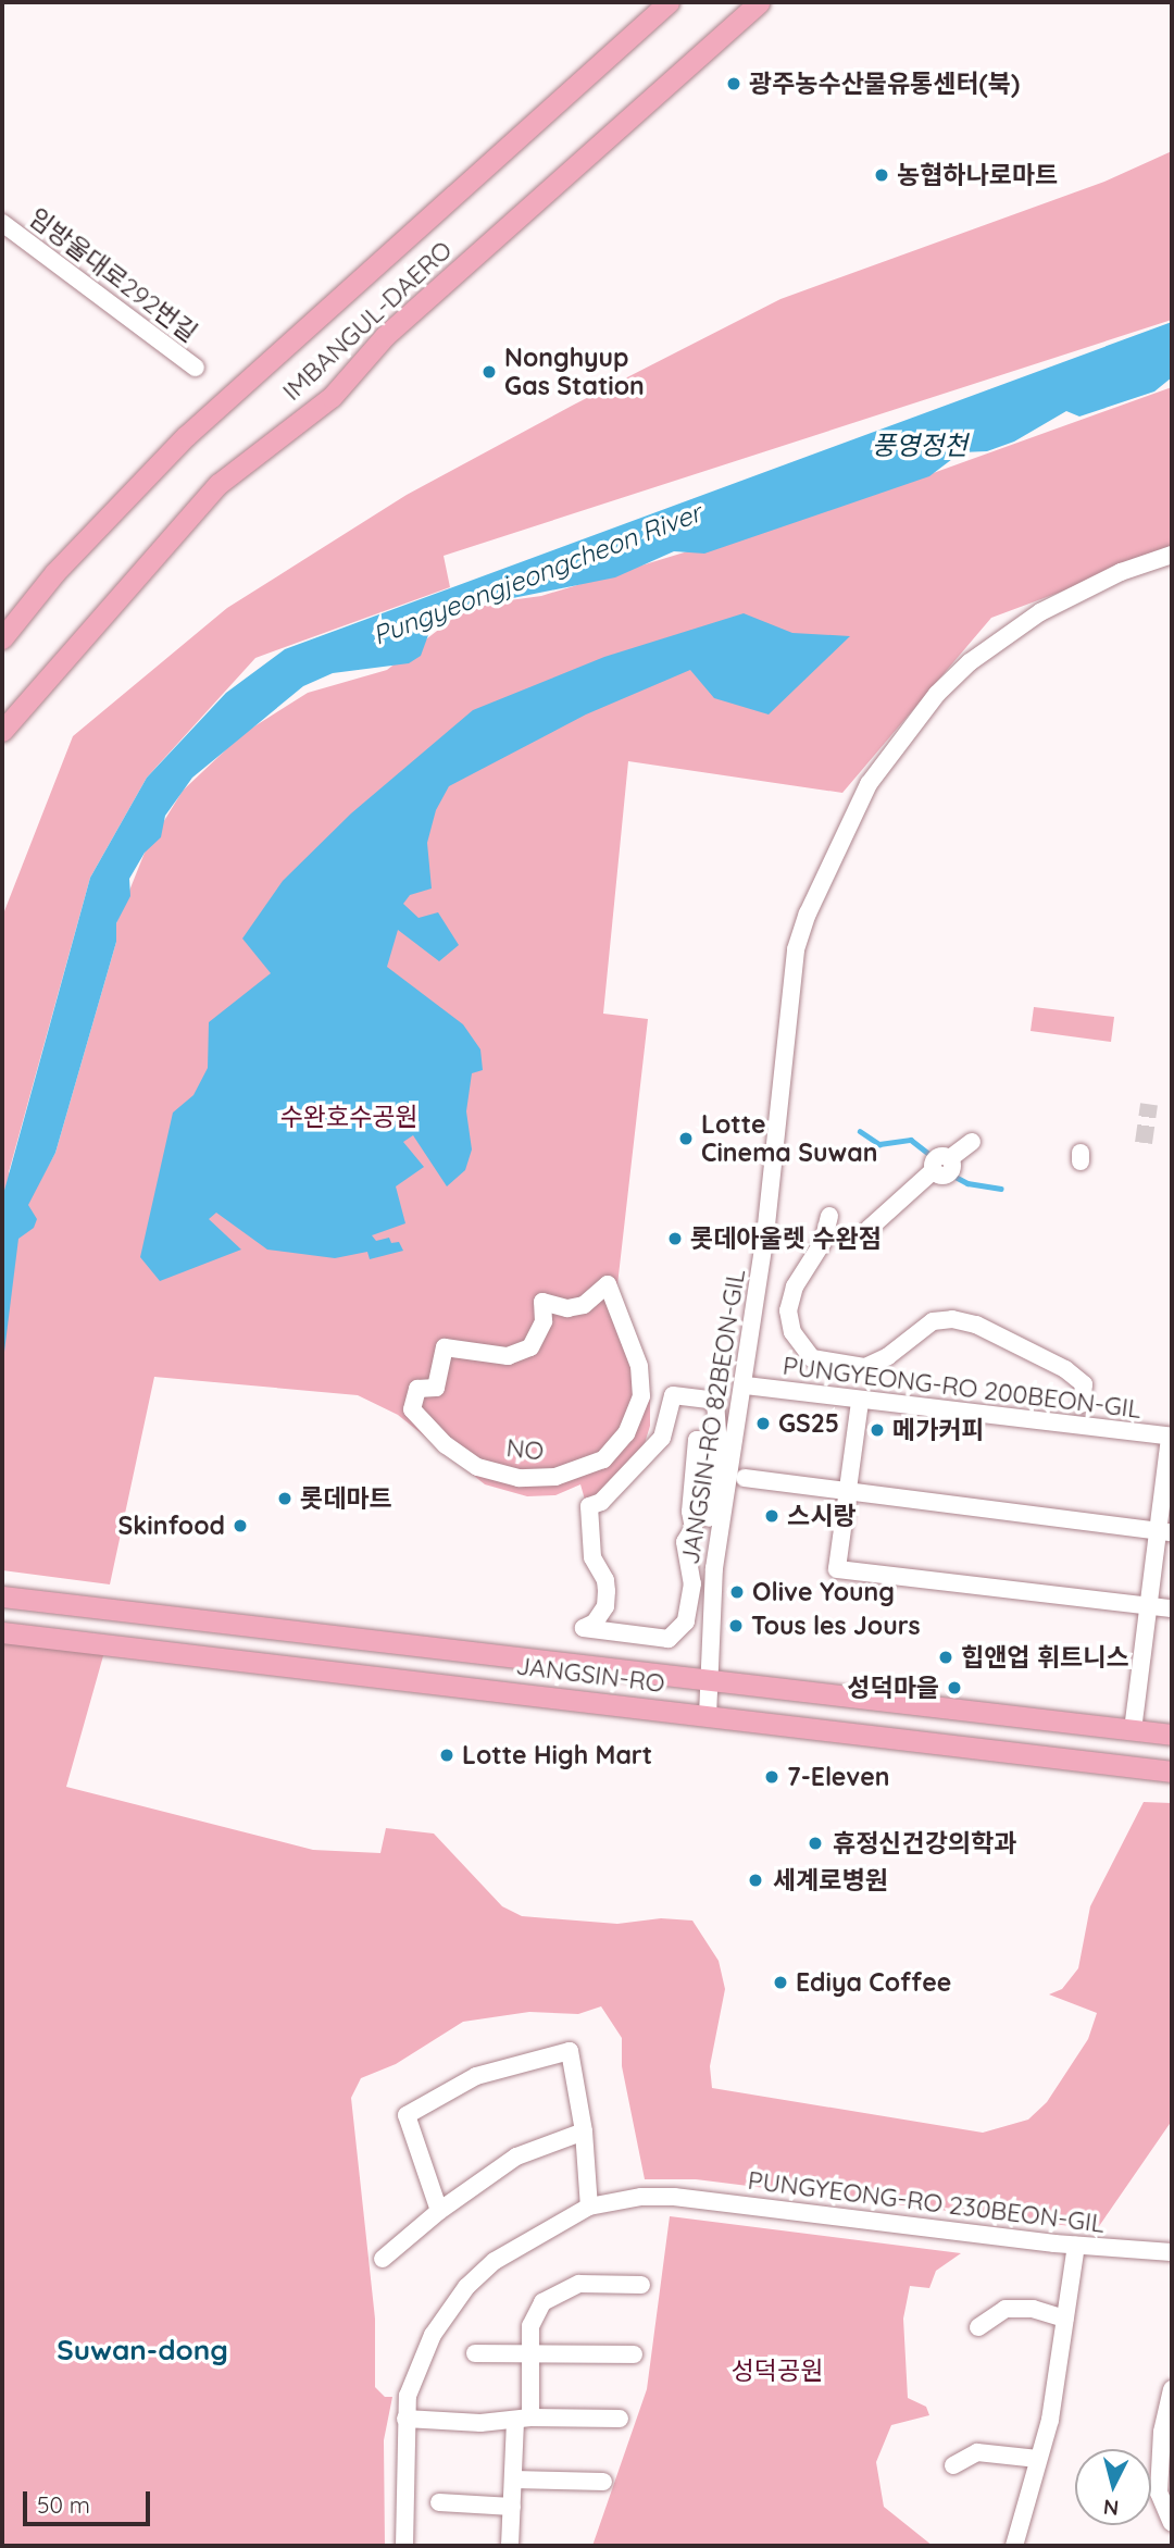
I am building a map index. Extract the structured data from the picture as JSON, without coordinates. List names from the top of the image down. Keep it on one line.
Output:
{"streets":{"main road":["IMBANGUL-DAERO","JANGSIN-RO"],"street":["임방울대로292번길","PUNGYEONG-RO 200BEON-GIL","JANGSIN-RO 82BEON-GIL","NO","PUNGYEONG-RO 230BEON-GIL"]},"crossings":[["PUNGYEONG-RO 200BEON-GIL","JANGSIN-RO 82BEON-GIL"],["JANGSIN-RO 82BEON-GIL","JANGSIN-RO"]],"districts":["Suwan-dong"],"water":["풍영정천","Pungyeongjeongcheon River"],"parks":["수완호수공원","성덕공원"],"places":["광주농수산물유통센터(북)","농협하나로마트","Nonghyup Gas Station","Lotte Cinema Suwan","롯데아울렛 수완점","GS25","메가커피","롯데마트","스시랑","Skinfood","Olive Young","Tous les Jours","힙앤업 휘트니스","성덕마을","Lotte High Mart","7-Eleven","휴정신건강의학과","세계로병원","Ediya Coffee"],"scale_bar":"50 m","north":"bottom"}
